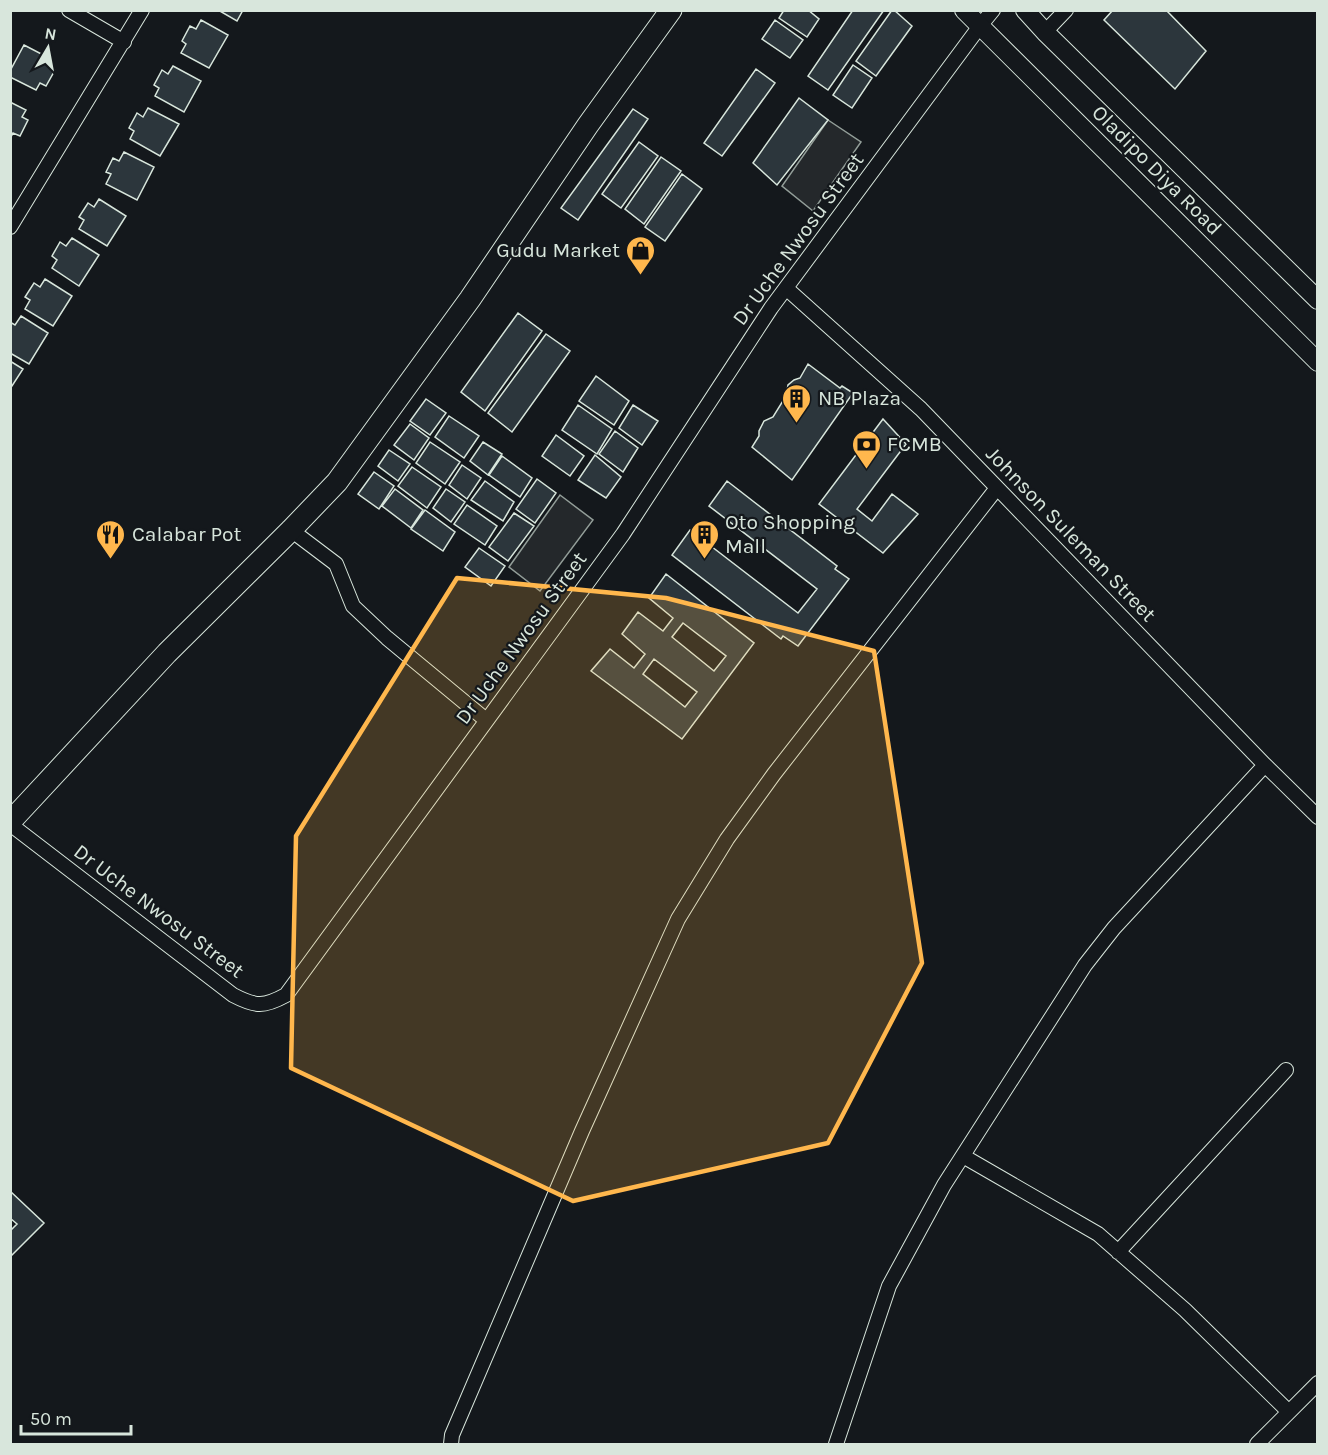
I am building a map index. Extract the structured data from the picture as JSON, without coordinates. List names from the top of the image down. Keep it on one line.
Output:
{"streets":{"main road":["Oladipo Diya Road"],"street":["Dr Uche Nwosu Street","Johnson Suleman Street"]},"crossings":[["Oladipo Diya Road","Dr Uche Nwosu Street"],["Dr Uche Nwosu Street","Johnson Suleman Street"]],"places":{"shop":["Gudu Market"],"building":["NB Plaza","Oto Shopping Mall"],"bank":["FCMB"],"restaurant":["Calabar Pot"]},"scale_bar":"50 m","north":"top"}
